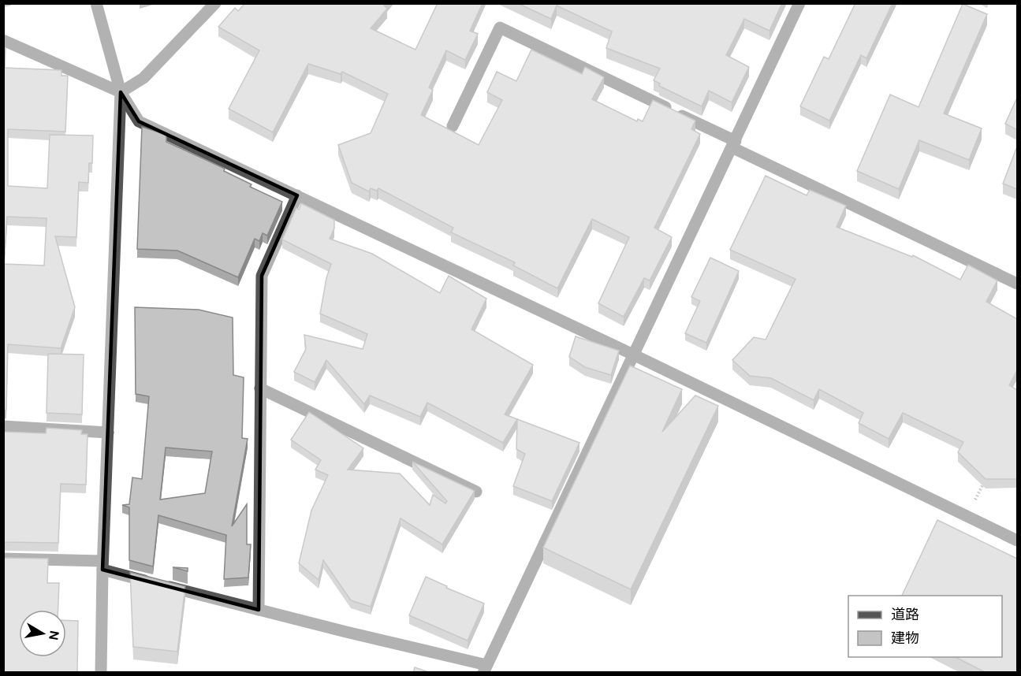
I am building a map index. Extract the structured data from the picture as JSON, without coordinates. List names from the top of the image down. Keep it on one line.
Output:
{"legend":["道路","建物"],"north":"right"}
